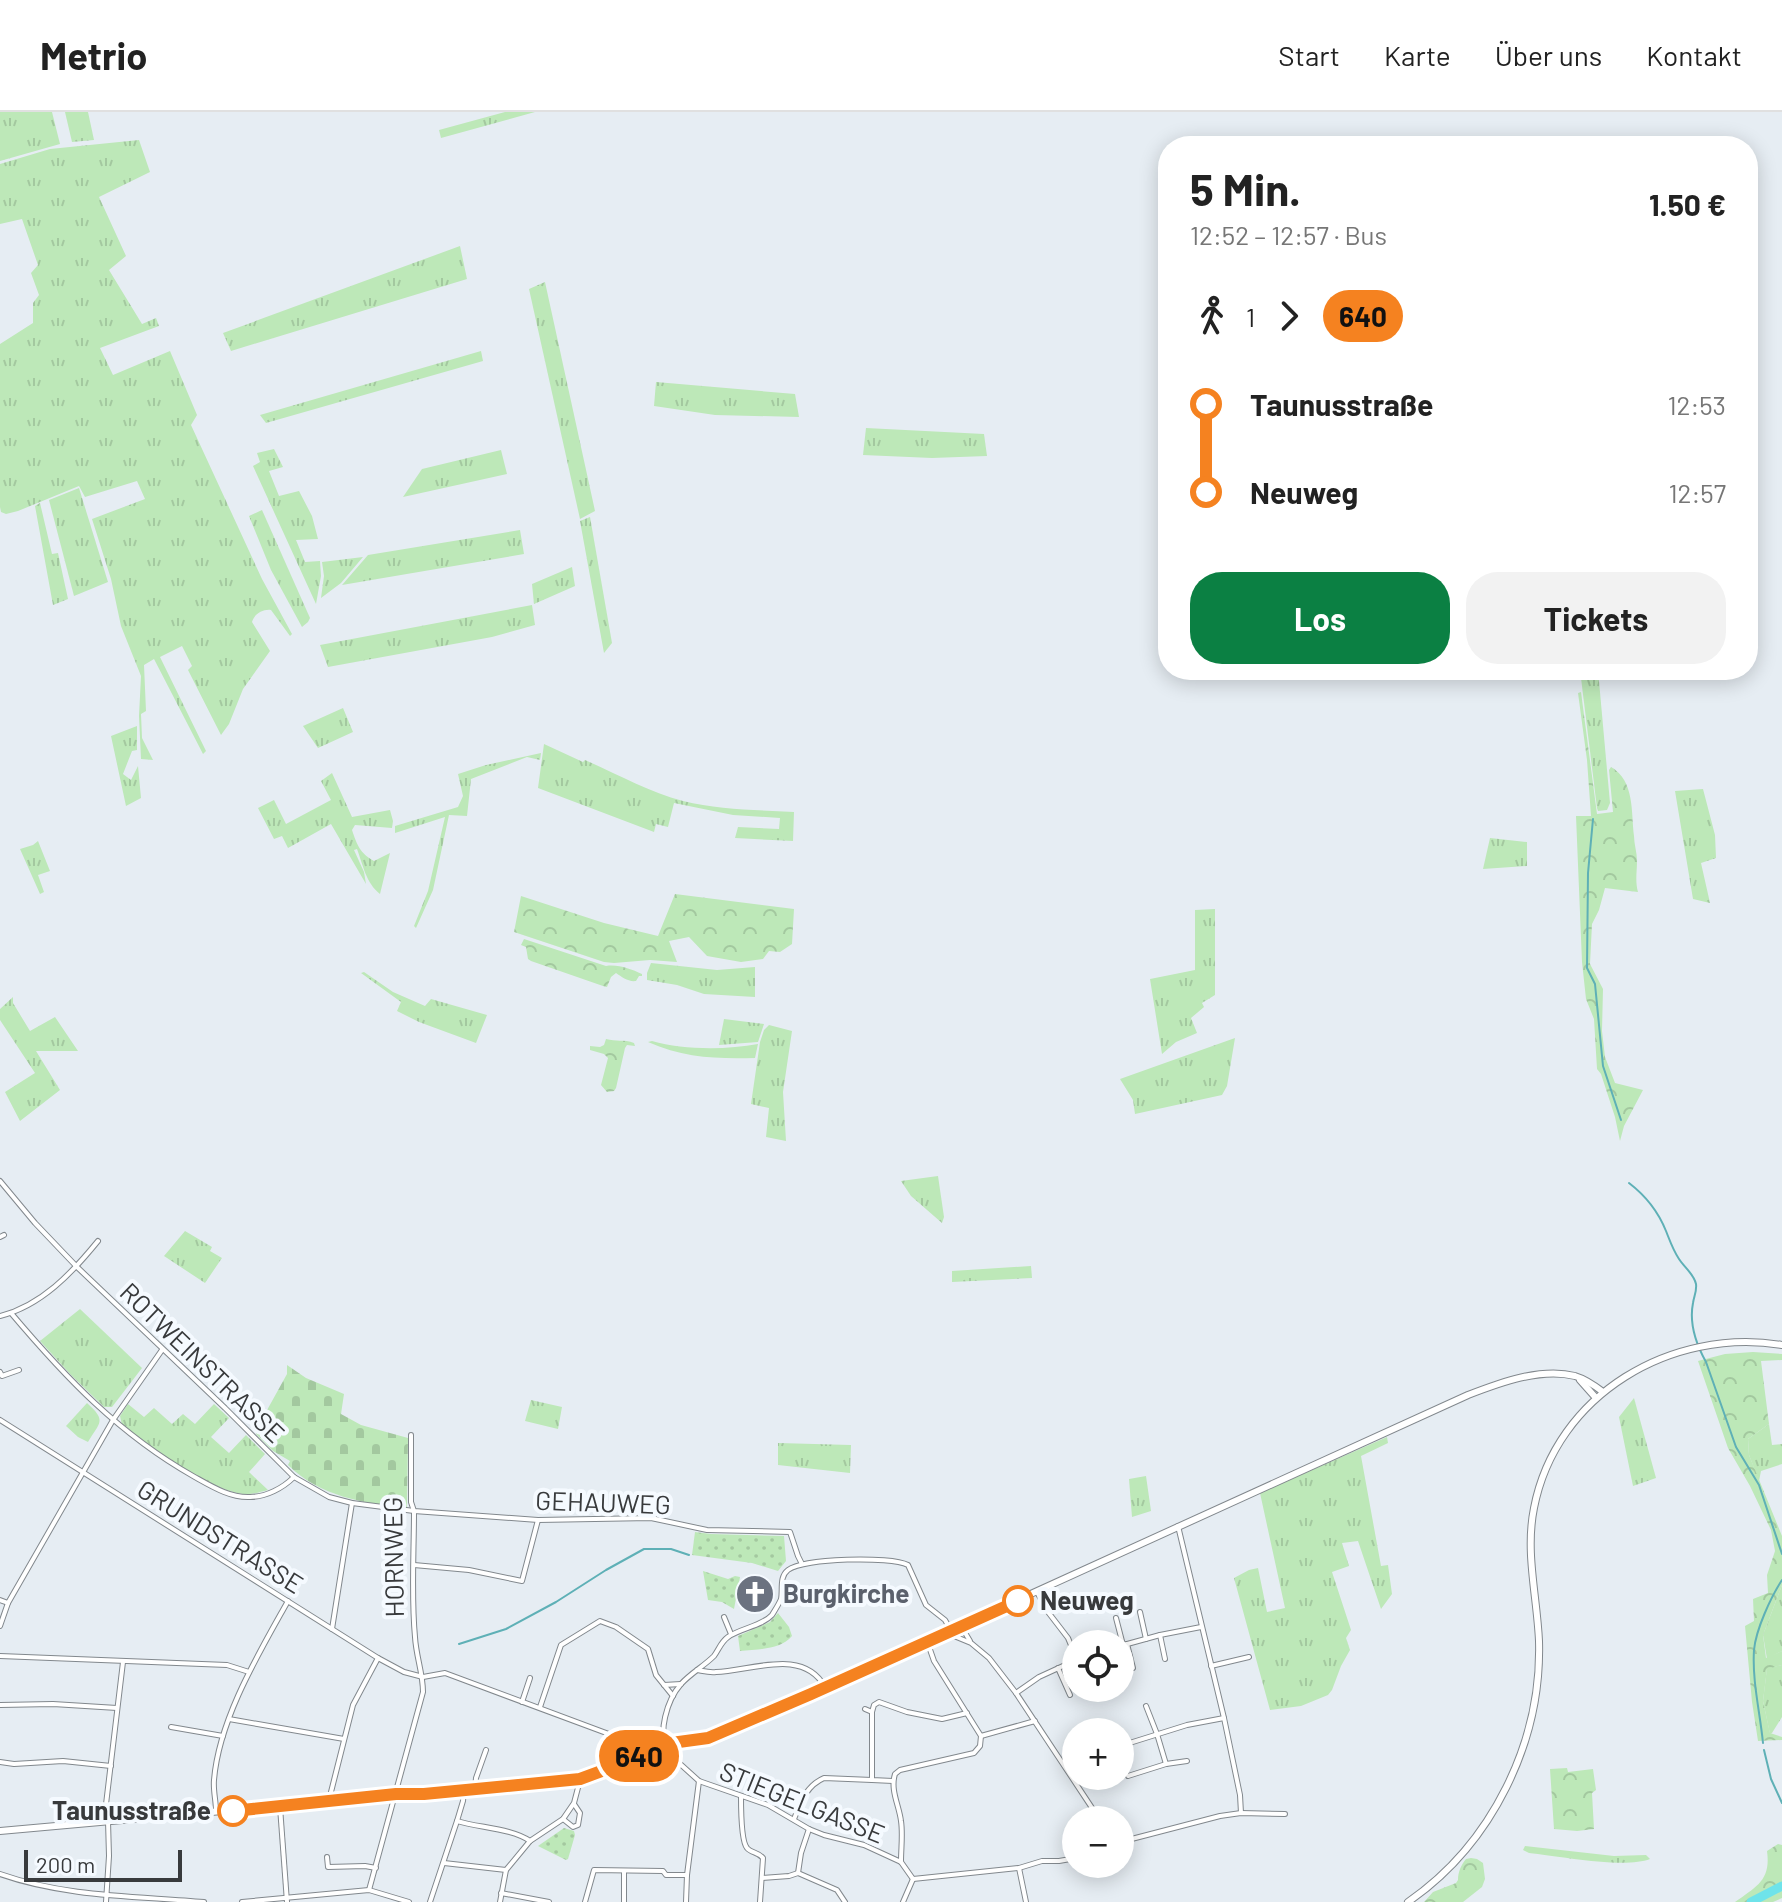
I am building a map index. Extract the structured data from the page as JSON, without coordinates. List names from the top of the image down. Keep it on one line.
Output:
{"streets":{"street":["ROTWEINSTRASSE","GEHAUWEG","GRUNDSTRASSE","HORNWEG","STIEGELGASSE"]},"crossings":[["ROTWEINSTRASSE","GEHAUWEG"],["ROTWEINSTRASSE","HORNWEG"],["GEHAUWEG","HORNWEG"],["GRUNDSTRASSE","HORNWEG"]],"places":{"church":["Burgkirche"],"other":["Neuweg","Taunusstraße"]},"lines":["bus line 640"],"scale_bar":"200 m","page":{"header":"Metrio","nav":["Start","Karte","Über uns","Kontakt"],"on_map":"640","heading":["5 Min.","12:52 – 12:57 · Bus","1.50 €"],"legs":["1","640"],"list":[{"name":"Taunusstraße","value":"12:53"},{"name":"Neuweg","value":"12:57"}],"buttons":["Los","Tickets"],"map_buttons":["+","−"],"scale":"200 m"}}
